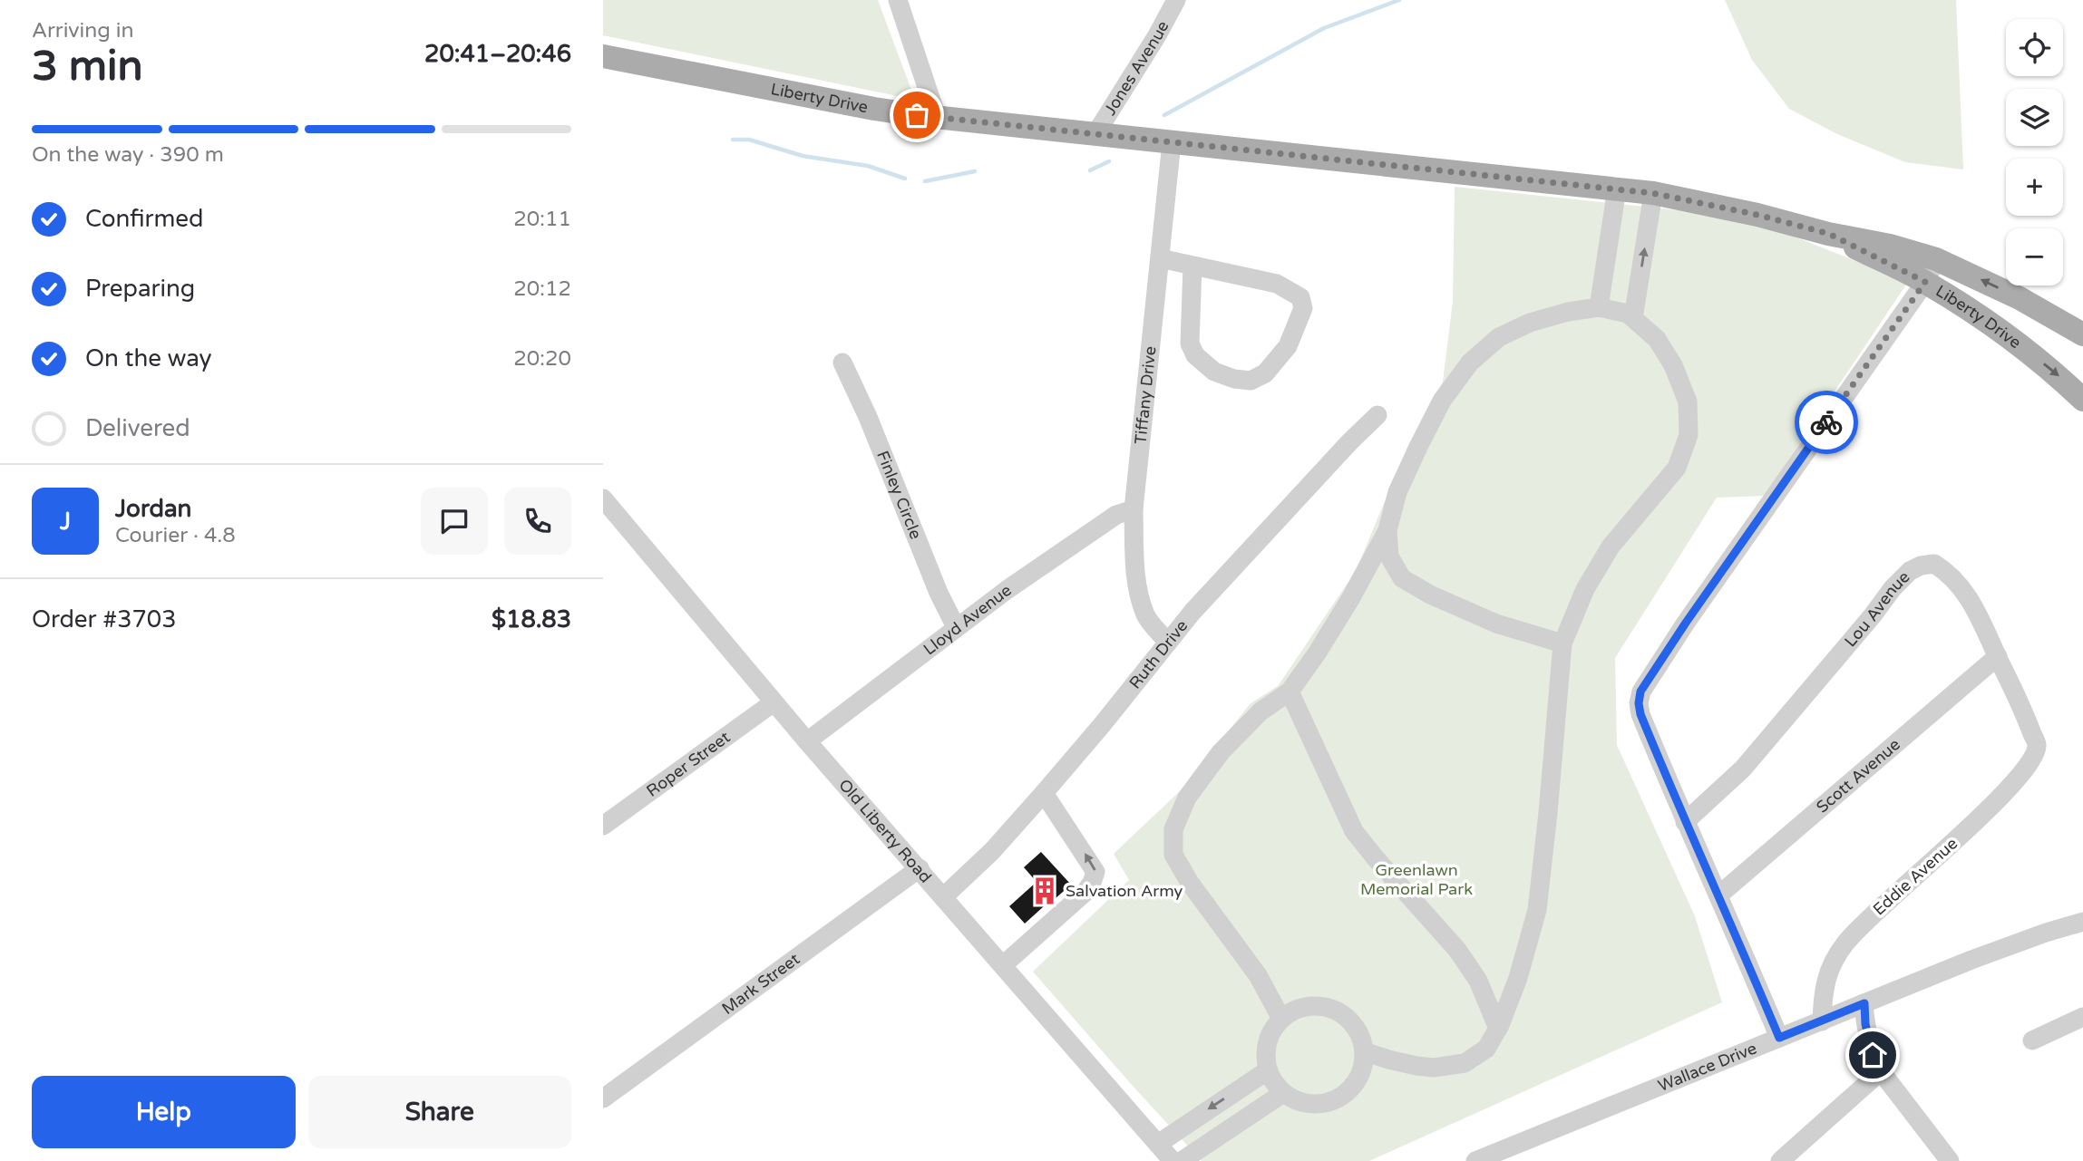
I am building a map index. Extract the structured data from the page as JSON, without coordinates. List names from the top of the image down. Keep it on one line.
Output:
{"streets":{"main road":["Liberty Drive"],"street":["Jones Avenue","Tiffany Drive","Finley Circle","Lou Avenue","Lloyd Avenue","Ruth Drive","Roper Street","Scott Avenue","Old Liberty Road","Eddie Avenue","Mark Street","Wallace Drive"]},"crossings":[["Jones Avenue","Liberty Drive"],["Liberty Drive","Tiffany Drive"],["Tiffany Drive","Lloyd Avenue"],["Tiffany Drive","Ruth Drive"],["Finley Circle","Lloyd Avenue"],["Lou Avenue","Scott Avenue"],["Lou Avenue","Eddie Avenue"],["Lloyd Avenue","Old Liberty Road"],["Ruth Drive","Old Liberty Road"],["Roper Street","Old Liberty Road"],["Old Liberty Road","Mark Street"],["Eddie Avenue","Wallace Drive"]],"parks":["Greenlawn Memorial Park"],"places":{"building":["Salvation Army"]},"page":{"heading":["3 min","Arriving in","20:41–20:46"],"panel":["Jordan","Courier · 4.8","Order #3703","$18.83"],"map_buttons":["+","−"],"bar":"On the way · 390 m","list":[["Confirmed","20:11"],["Preparing","20:12"],["On the way","20:20"],"Delivered"],"round":"J","buttons":["Help","Share"]}}
